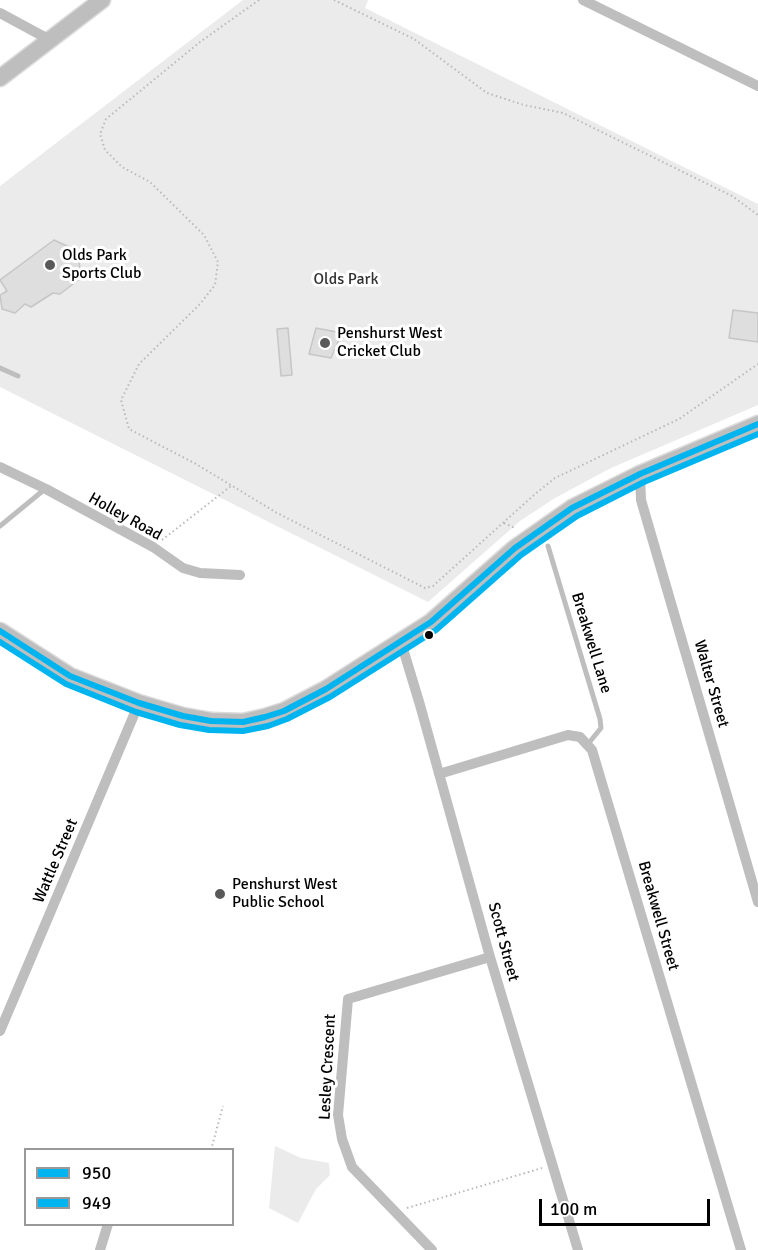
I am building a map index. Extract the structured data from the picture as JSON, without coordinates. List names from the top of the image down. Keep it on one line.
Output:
{"streets":{"street":["Holley Road","Walter Street","Wattle Street","Breakwell Street","Scott Street","Lesley Crescent"],"lane":["Breakwell Lane"]},"crossings":[["Breakwell Lane","Breakwell Street"],["Scott Street","Lesley Crescent"]],"parks":["Olds Park"],"places":["Olds Park Sports Club","Penshurst West Cricket Club","Penshurst West Public School"],"lines":["transit line 950","transit line 949"],"legend":["950","949"],"scale_bar":"100 m"}
